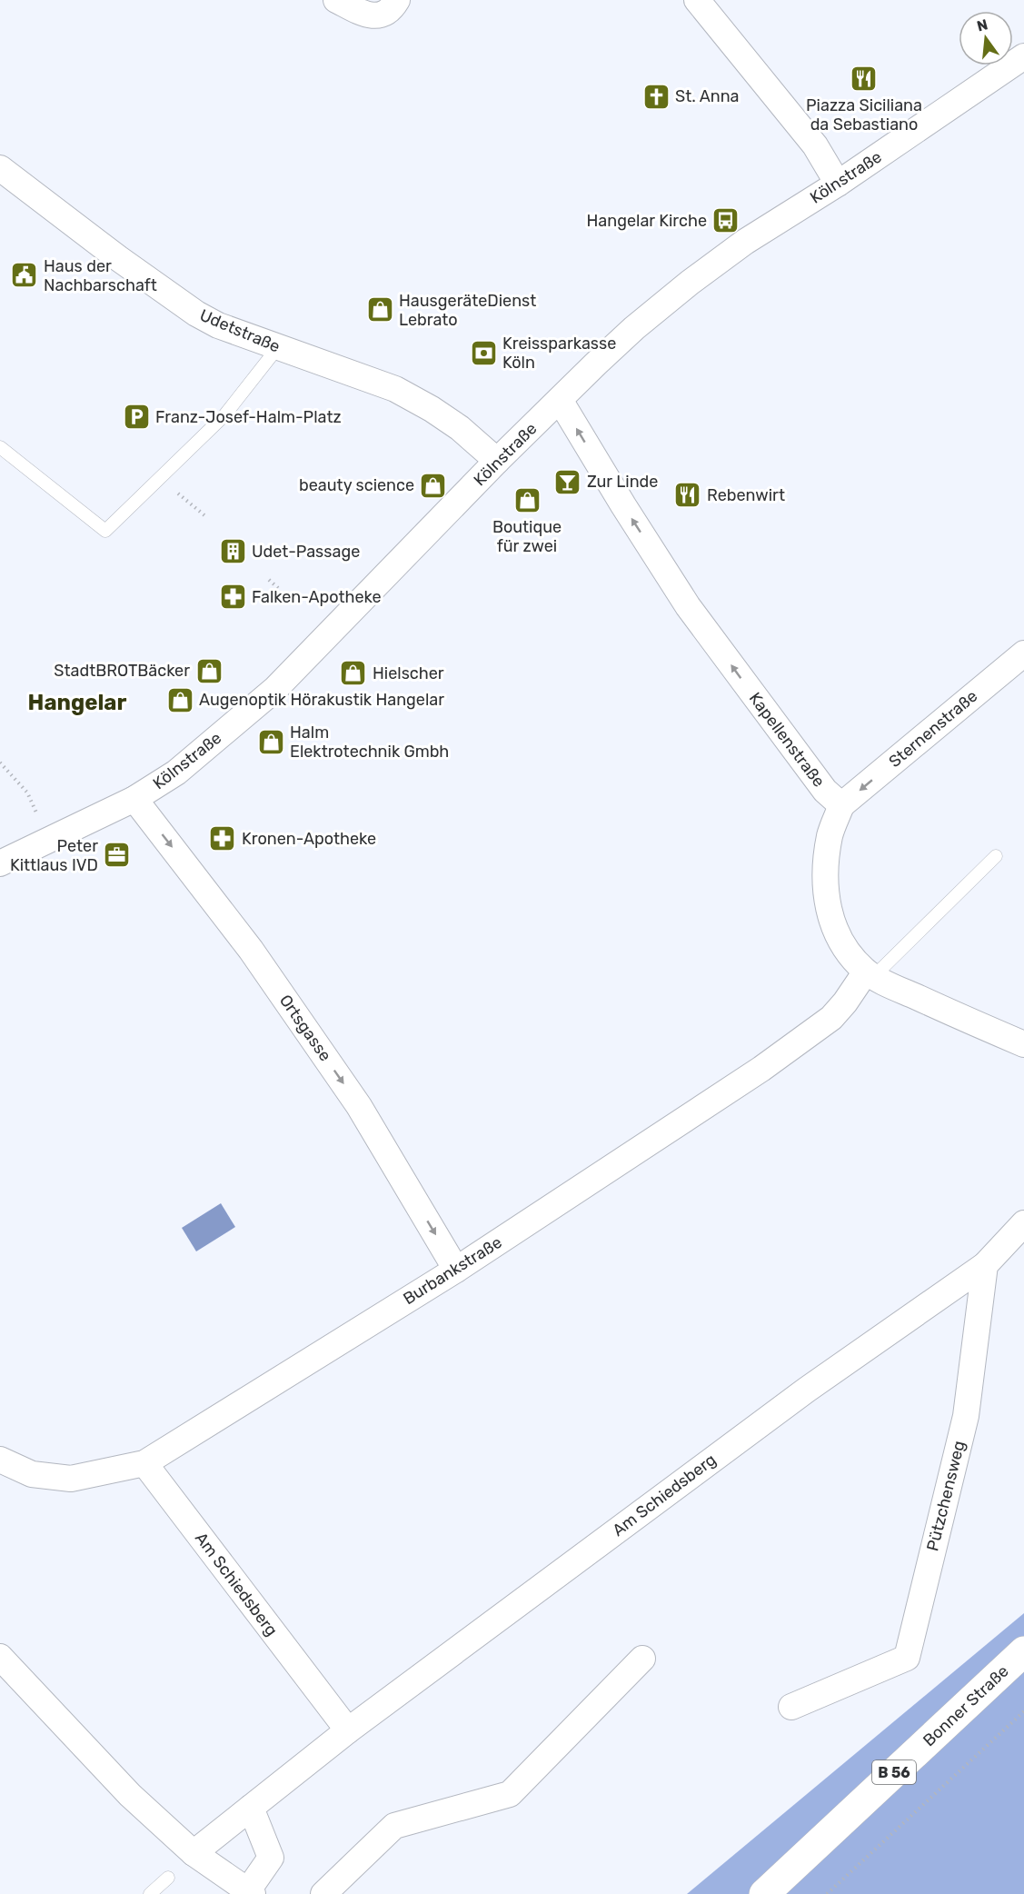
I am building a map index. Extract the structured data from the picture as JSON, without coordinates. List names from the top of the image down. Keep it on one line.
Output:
{"streets":{"main road":["Bonner Straße","B 56"],"street":["Kölnstraße","Udetstraße","Sternenstraße","Kapellenstraße","Ortsgasse","Burbankstraße","Am Schiedsberg","Pützchensweg"]},"crossings":[["Kölnstraße","Udetstraße"],["Kölnstraße","Kapellenstraße"],["Kölnstraße","Ortsgasse"],["Sternenstraße","Kapellenstraße"],["Ortsgasse","Burbankstraße"],["Burbankstraße","Am Schiedsberg"],["Am Schiedsberg","Pützchensweg"]],"one_way":["Sternenstraße","Kapellenstraße","Ortsgasse"],"districts":["Hangelar"],"places":{"restaurant":["Piazza Siciliana da Sebastiano","Rebenwirt"],"church":["St. Anna"],"bus stop":["Hangelar Kirche"],"public building":["Haus der Nachbarschaft"],"shop":["HausgeräteDienst Lebrato","beauty science","Boutique für zwei","StadtBROTBäcker","Hielscher","Augenoptik Hörakustik Hangelar","Halm Elektrotechnik Gmbh"],"bank":["Kreissparkasse Köln"],"parking":["Franz-Josef-Halm-Platz"],"bar":["Zur Linde"],"building":["Udet-Passage"],"pharmacy":["Falken-Apotheke","Kronen-Apotheke"],"office":["Peter Kittlaus IVD"]},"north":"top"}
